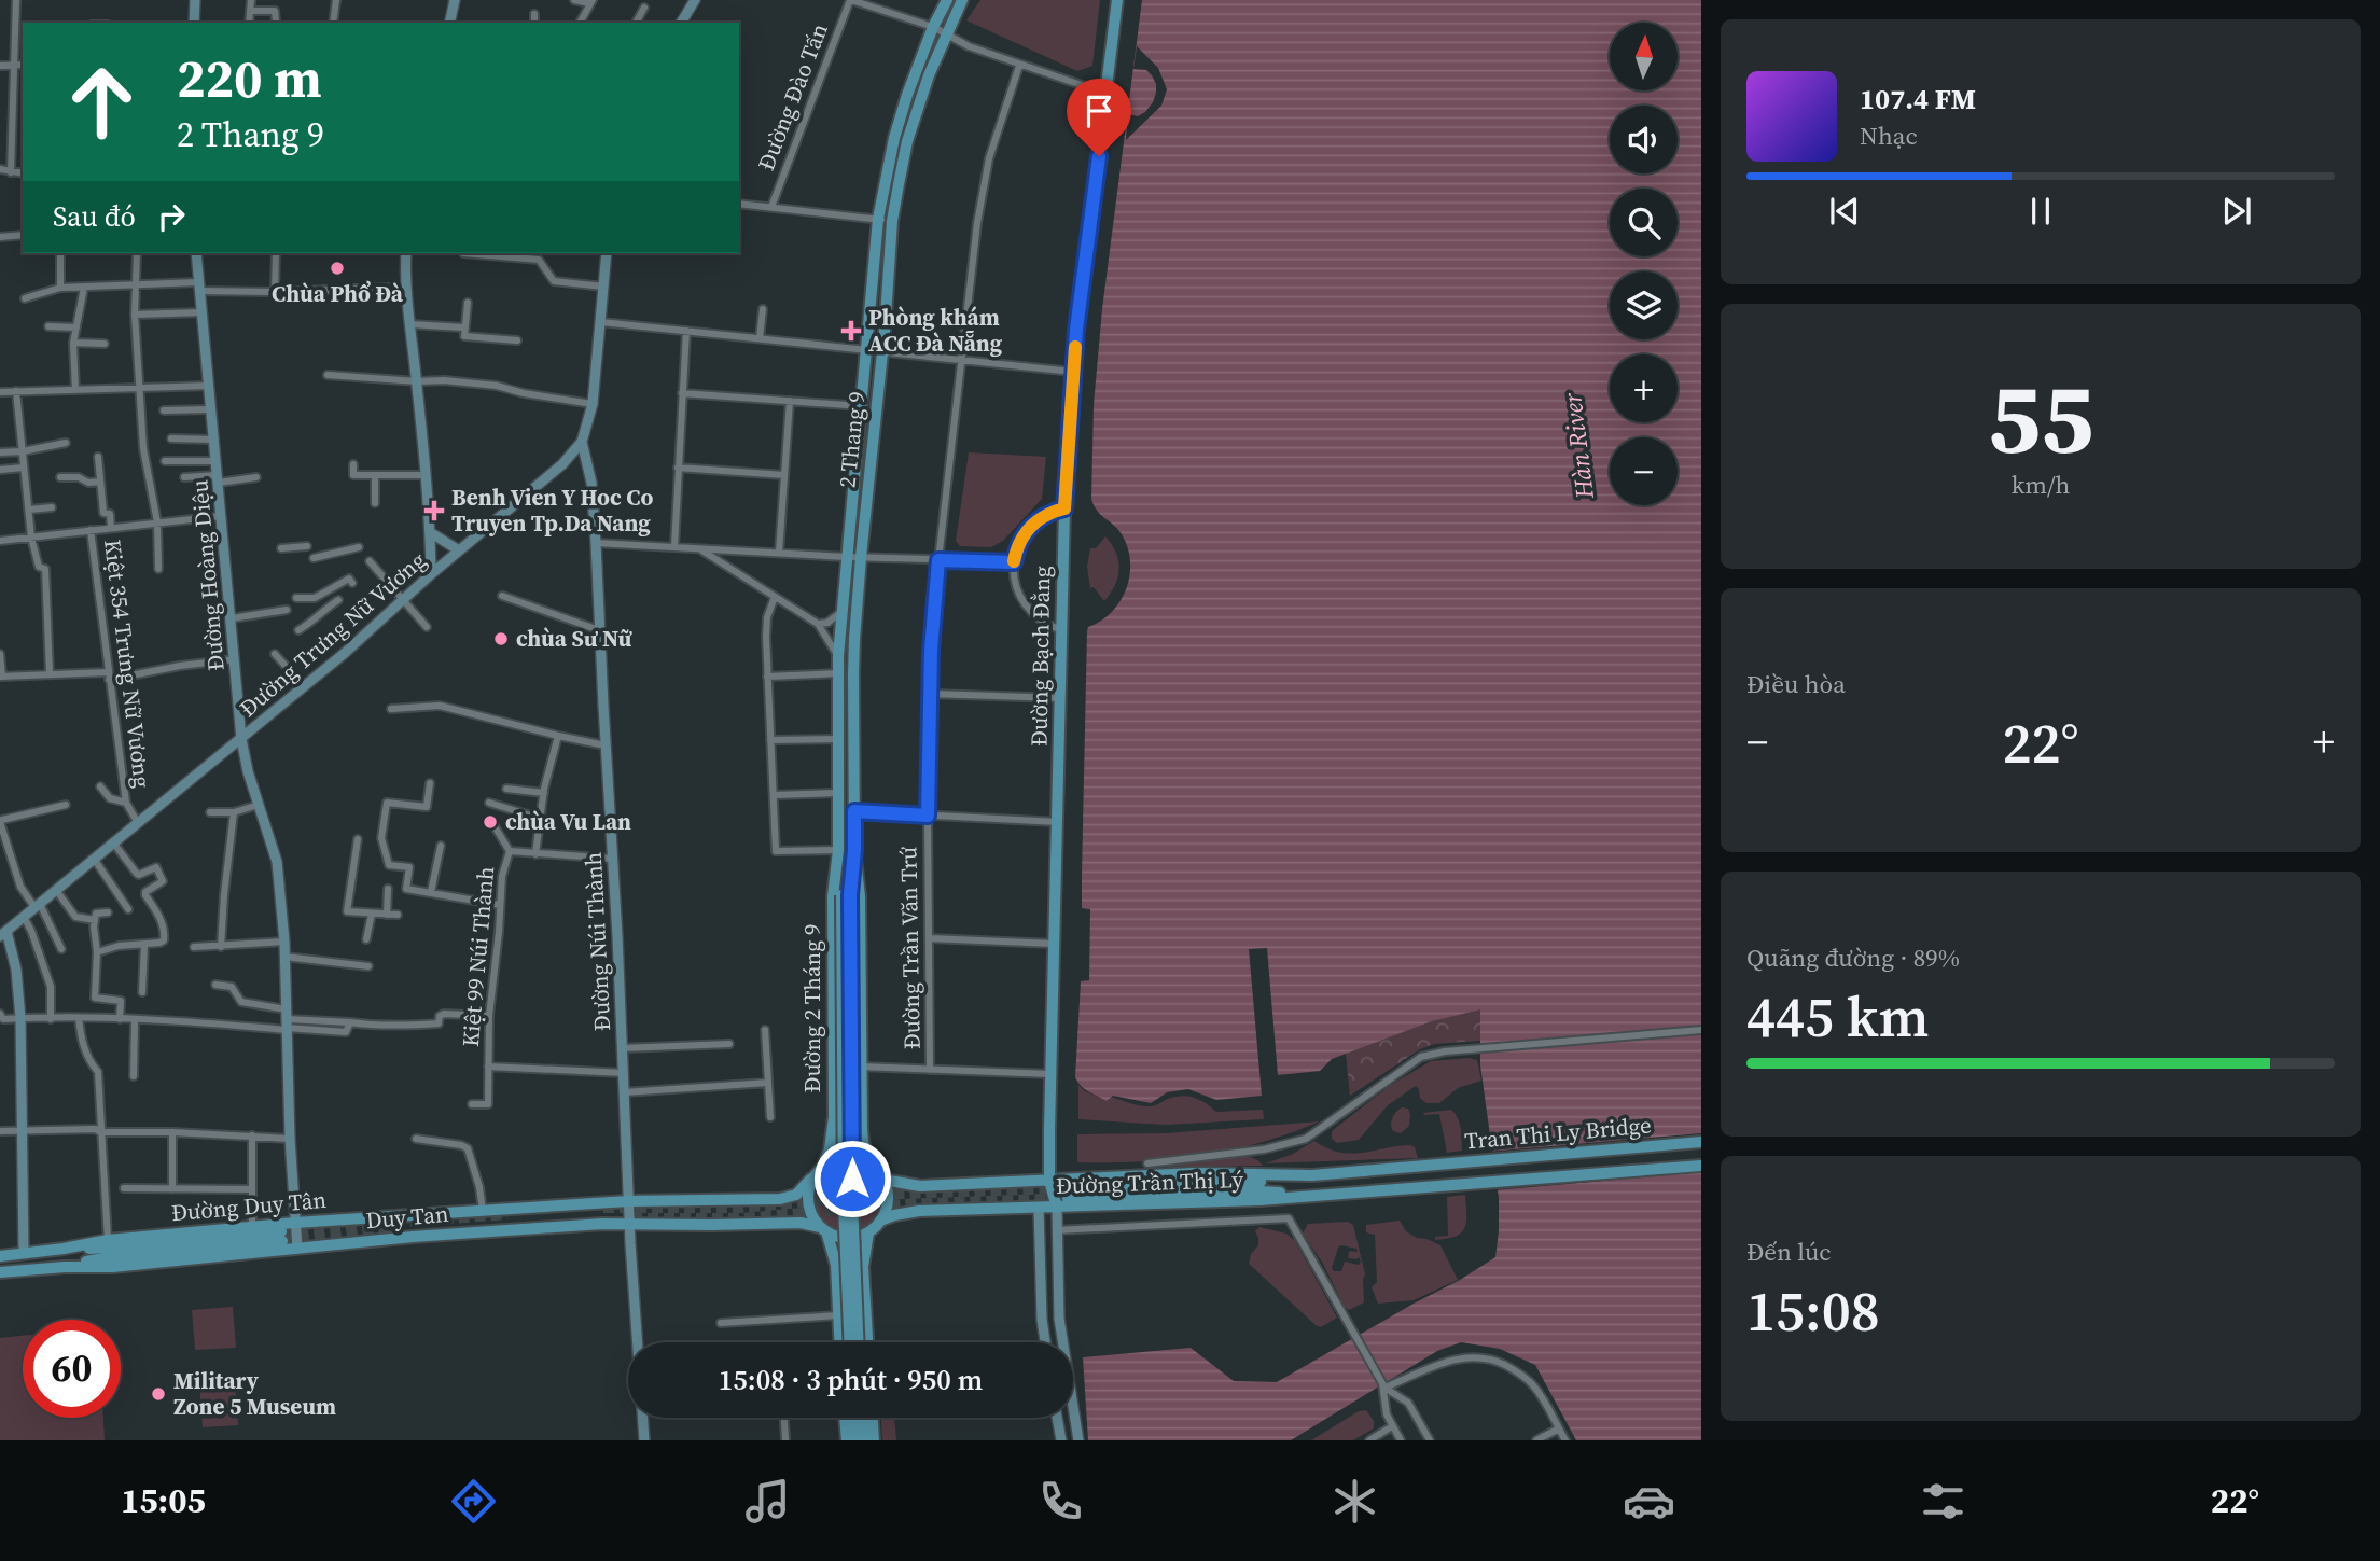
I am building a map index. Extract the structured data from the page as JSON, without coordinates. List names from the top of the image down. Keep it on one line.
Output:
{"streets":{"main road":["2 Thang 9","Đường Hoàng Diệu","Đường Trưng Nữ Vương","Đường Bạch Đằng","Đường Núi Thành","Đường 2 Tháng 9","Tran Thi Ly Bridge","Đường Trần Thị Lý","Đường Duy Tân","Duy Tan"],"street":["Đường Đào Tấn","Kiệt 354 Trưng Nữ Vương","Đường Trần Văn Trứ","Kiệt 99 Núi Thành"]},"crossings":[["2 Thang 9","Đường 2 Tháng 9"],["Đường Hoàng Diệu","Đường Trưng Nữ Vương"],["Đường Hoàng Diệu","Đường Duy Tân"],["Đường Hoàng Diệu","Duy Tan"],["Đường Trưng Nữ Vương","Kiệt 354 Trưng Nữ Vương"],["Đường Trưng Nữ Vương","Đường Núi Thành"],["Đường Bạch Đằng","Đường Trần Thị Lý"],["Đường Núi Thành","Kiệt 99 Núi Thành"],["Đường Núi Thành","Đường Duy Tân"],["Đường Núi Thành","Duy Tan"],["Đường 2 Tháng 9","Đường Trần Thị Lý"],["Đường 2 Tháng 9","Đường Duy Tân"],["Đường 2 Tháng 9","Duy Tan"],["Tran Thi Ly Bridge","Đường Trần Thị Lý"],["Đường Trần Thị Lý","Đường Duy Tân"],["Đường Trần Thị Lý","Duy Tan"],["Đường Duy Tân","Duy Tan"]],"water":["Hàn River"],"places":{"other":["Chùa Phổ Đà","chùa Sư Nữ","chùa Vu Lan","Military Zone 5 Museum"],"health":["Phòng khám ACC Đà Nẵng","Benh Vien Y Hoc Co Truyen Tp.Da Nang"]},"north":"top","page":{"map_buttons":["+","−"],"turn":["220 m","2 Thang 9"],"song":["107.4 FM","Nhạc"],"then":"Sau đó","tile":[["55","km/h"],"Điều hòa",["Quãng đường · 89%","445 km"],["Đến lúc","15:08"]],"heat":["−","22°","+"],"limit":"60","trip":"15:08 · 3 phút · 950 m","tabs":["15:05","22°"]}}
